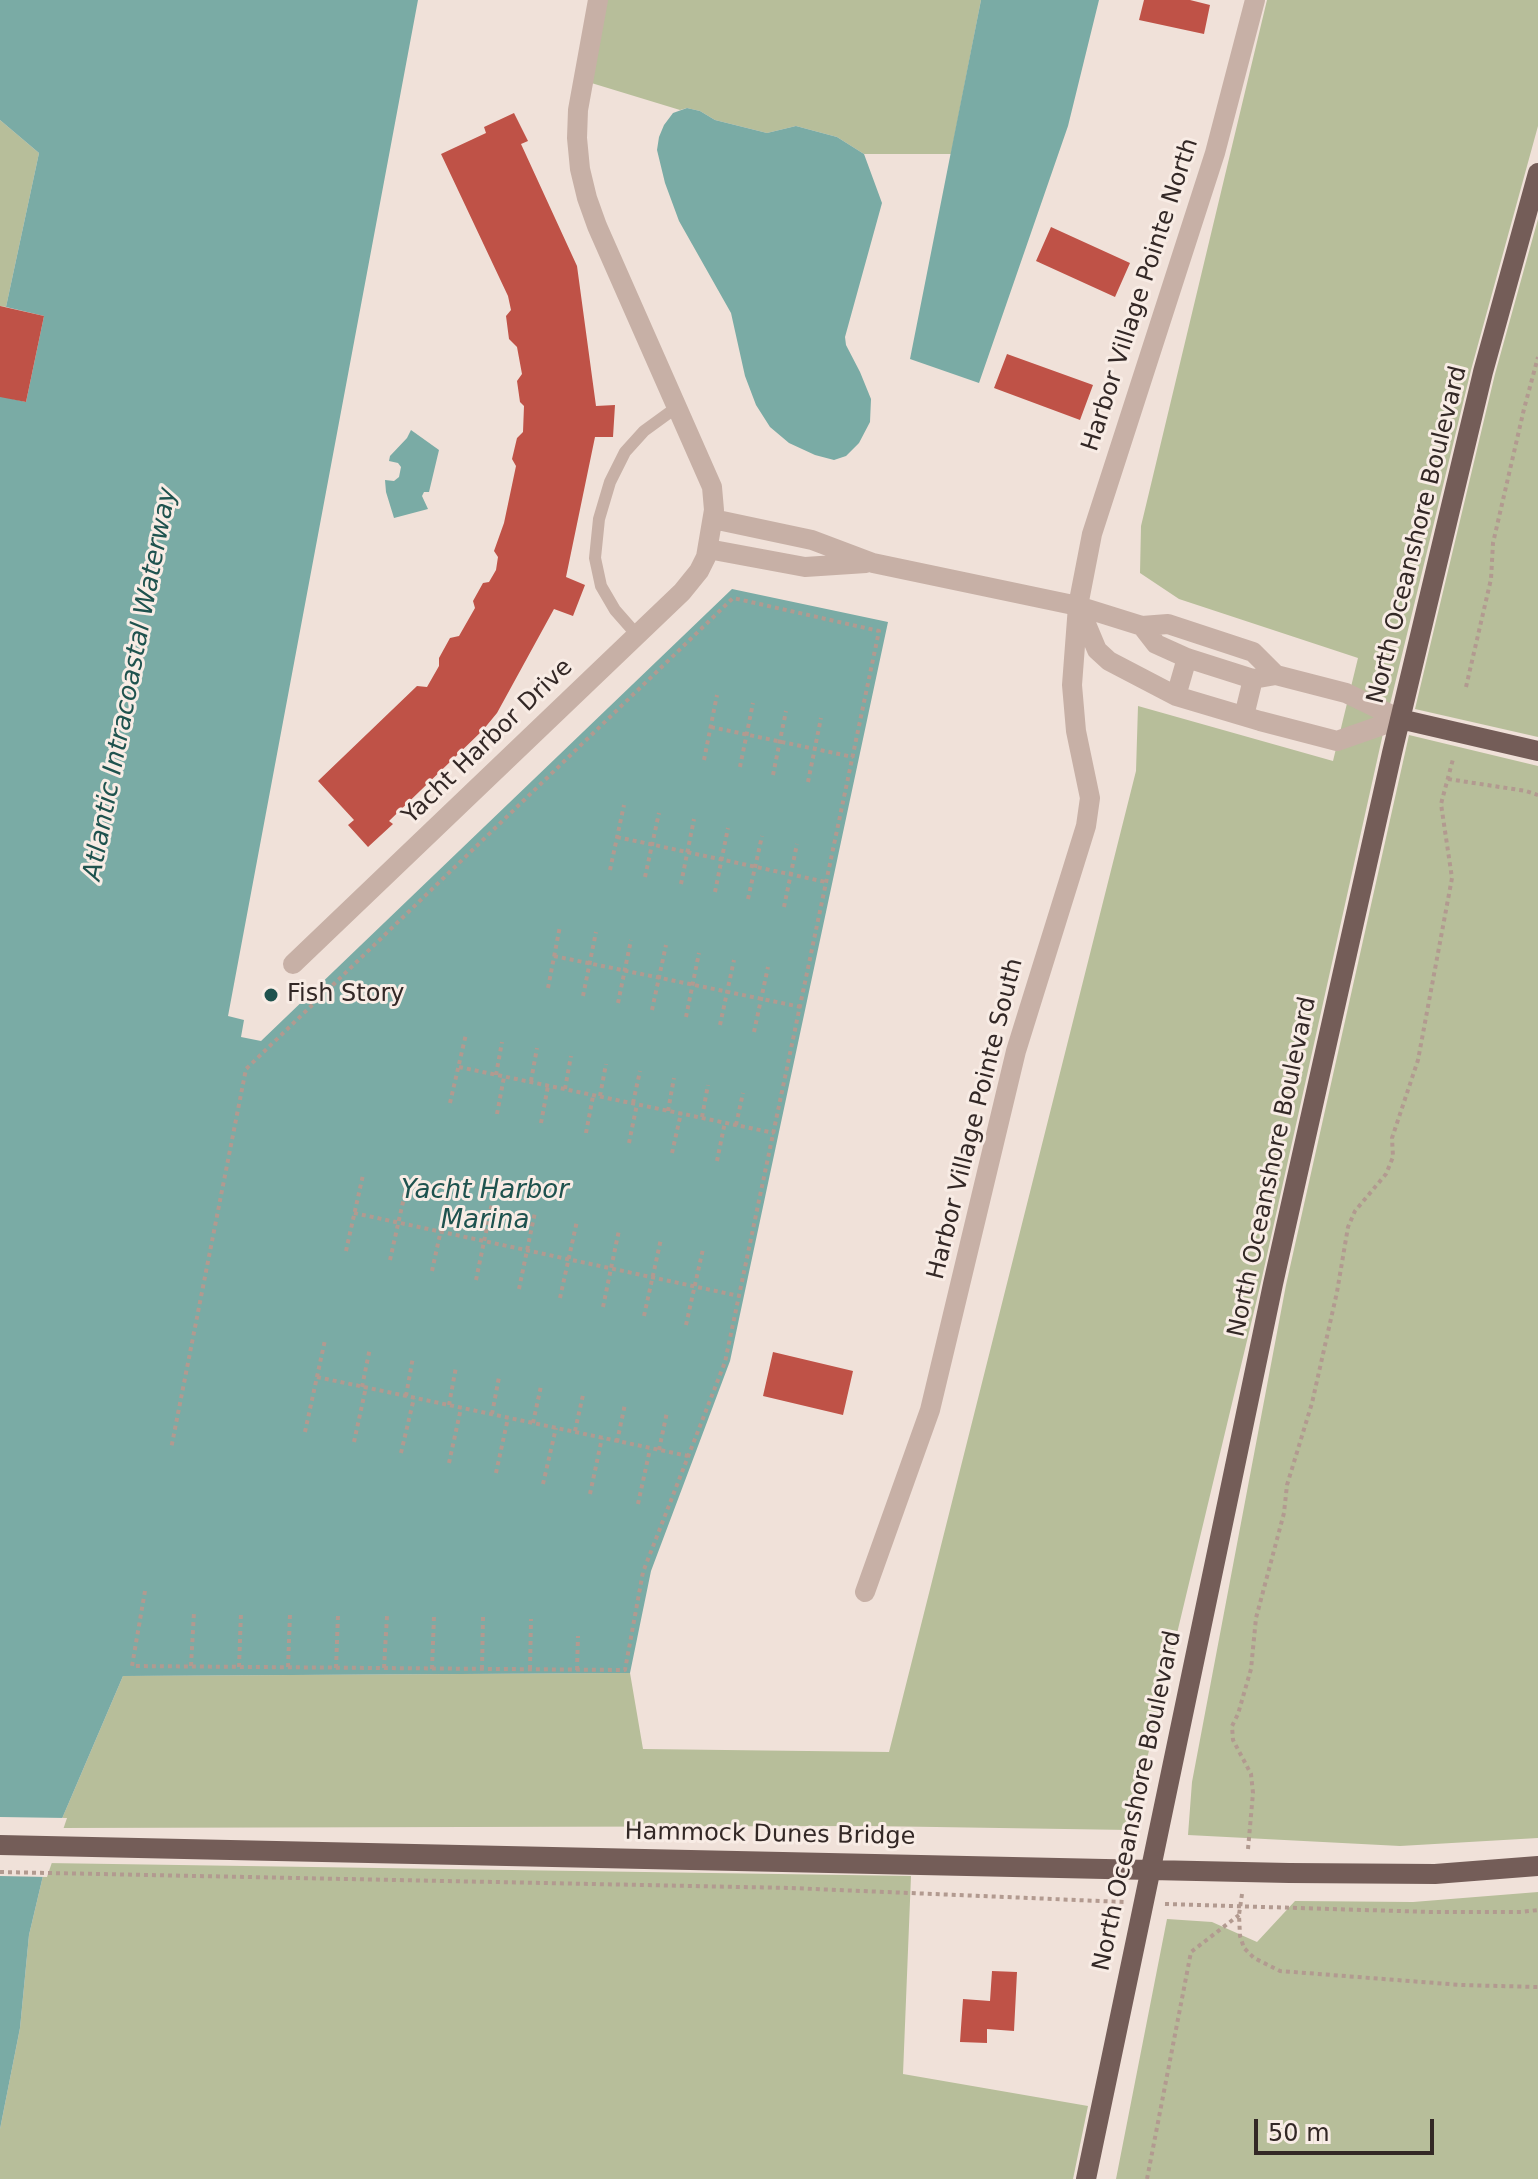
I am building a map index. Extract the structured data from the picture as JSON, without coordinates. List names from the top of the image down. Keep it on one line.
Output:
{"streets":{"main road":["North Oceanshore Boulevard","Hammock Dunes Bridge"],"street":["Harbor Village Pointe North","Yacht Harbor Drive","Harbor Village Pointe South"]},"crossings":[["Harbor Village Pointe North","Harbor Village Pointe South"]],"water":["Atlantic Intracoastal Waterway","Yacht Harbor Marina"],"places":["Fish Story"],"scale_bar":"50 m"}
